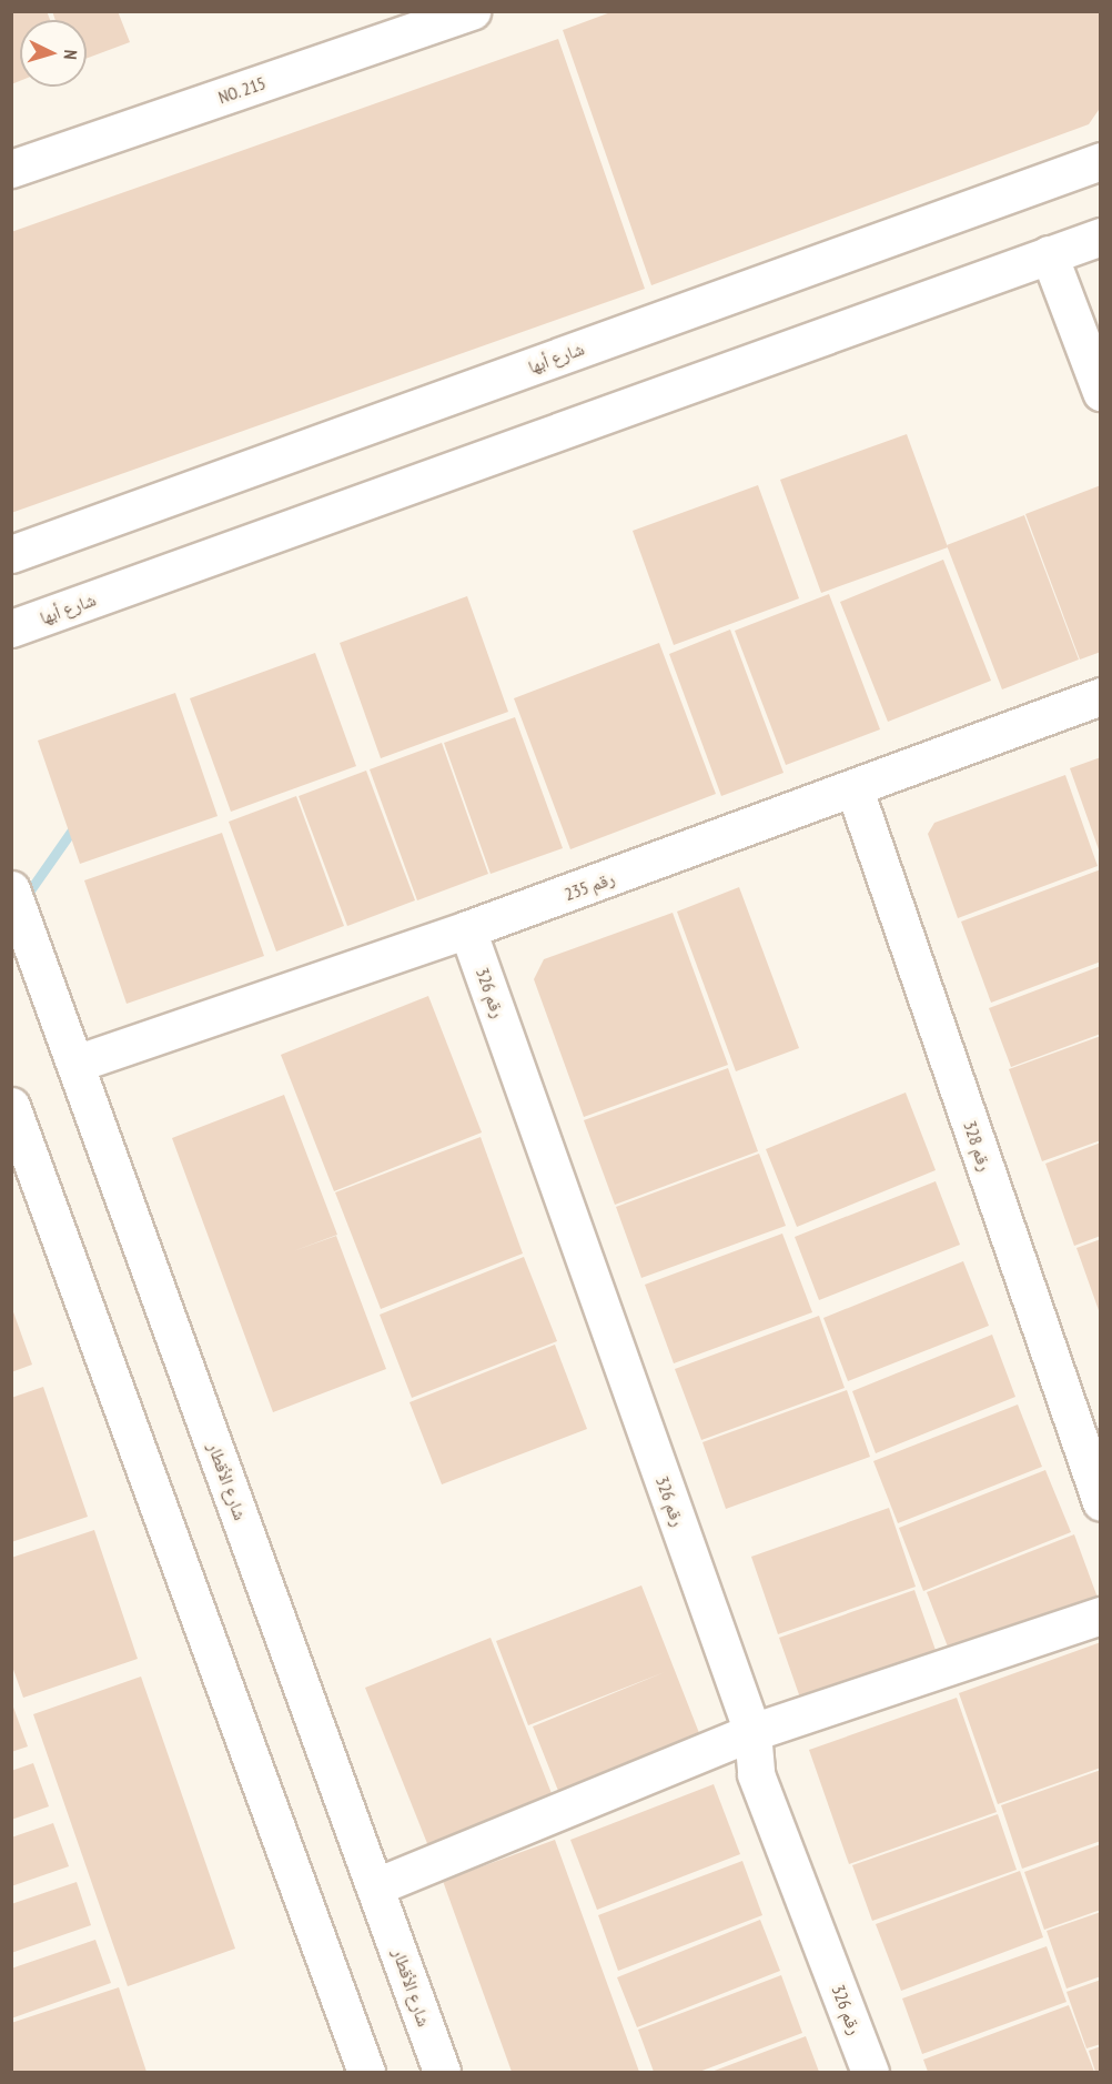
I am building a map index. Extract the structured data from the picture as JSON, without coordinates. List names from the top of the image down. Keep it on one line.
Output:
{"streets":{"street":["NO. 215","شارع أبها","رقم 235","رقم 326","رقم 328","شارع الأقطار"]},"crossings":[["رقم 235","رقم 326"],["رقم 235","رقم 328"],["رقم 235","شارع الأقطار"]],"north":"right"}
